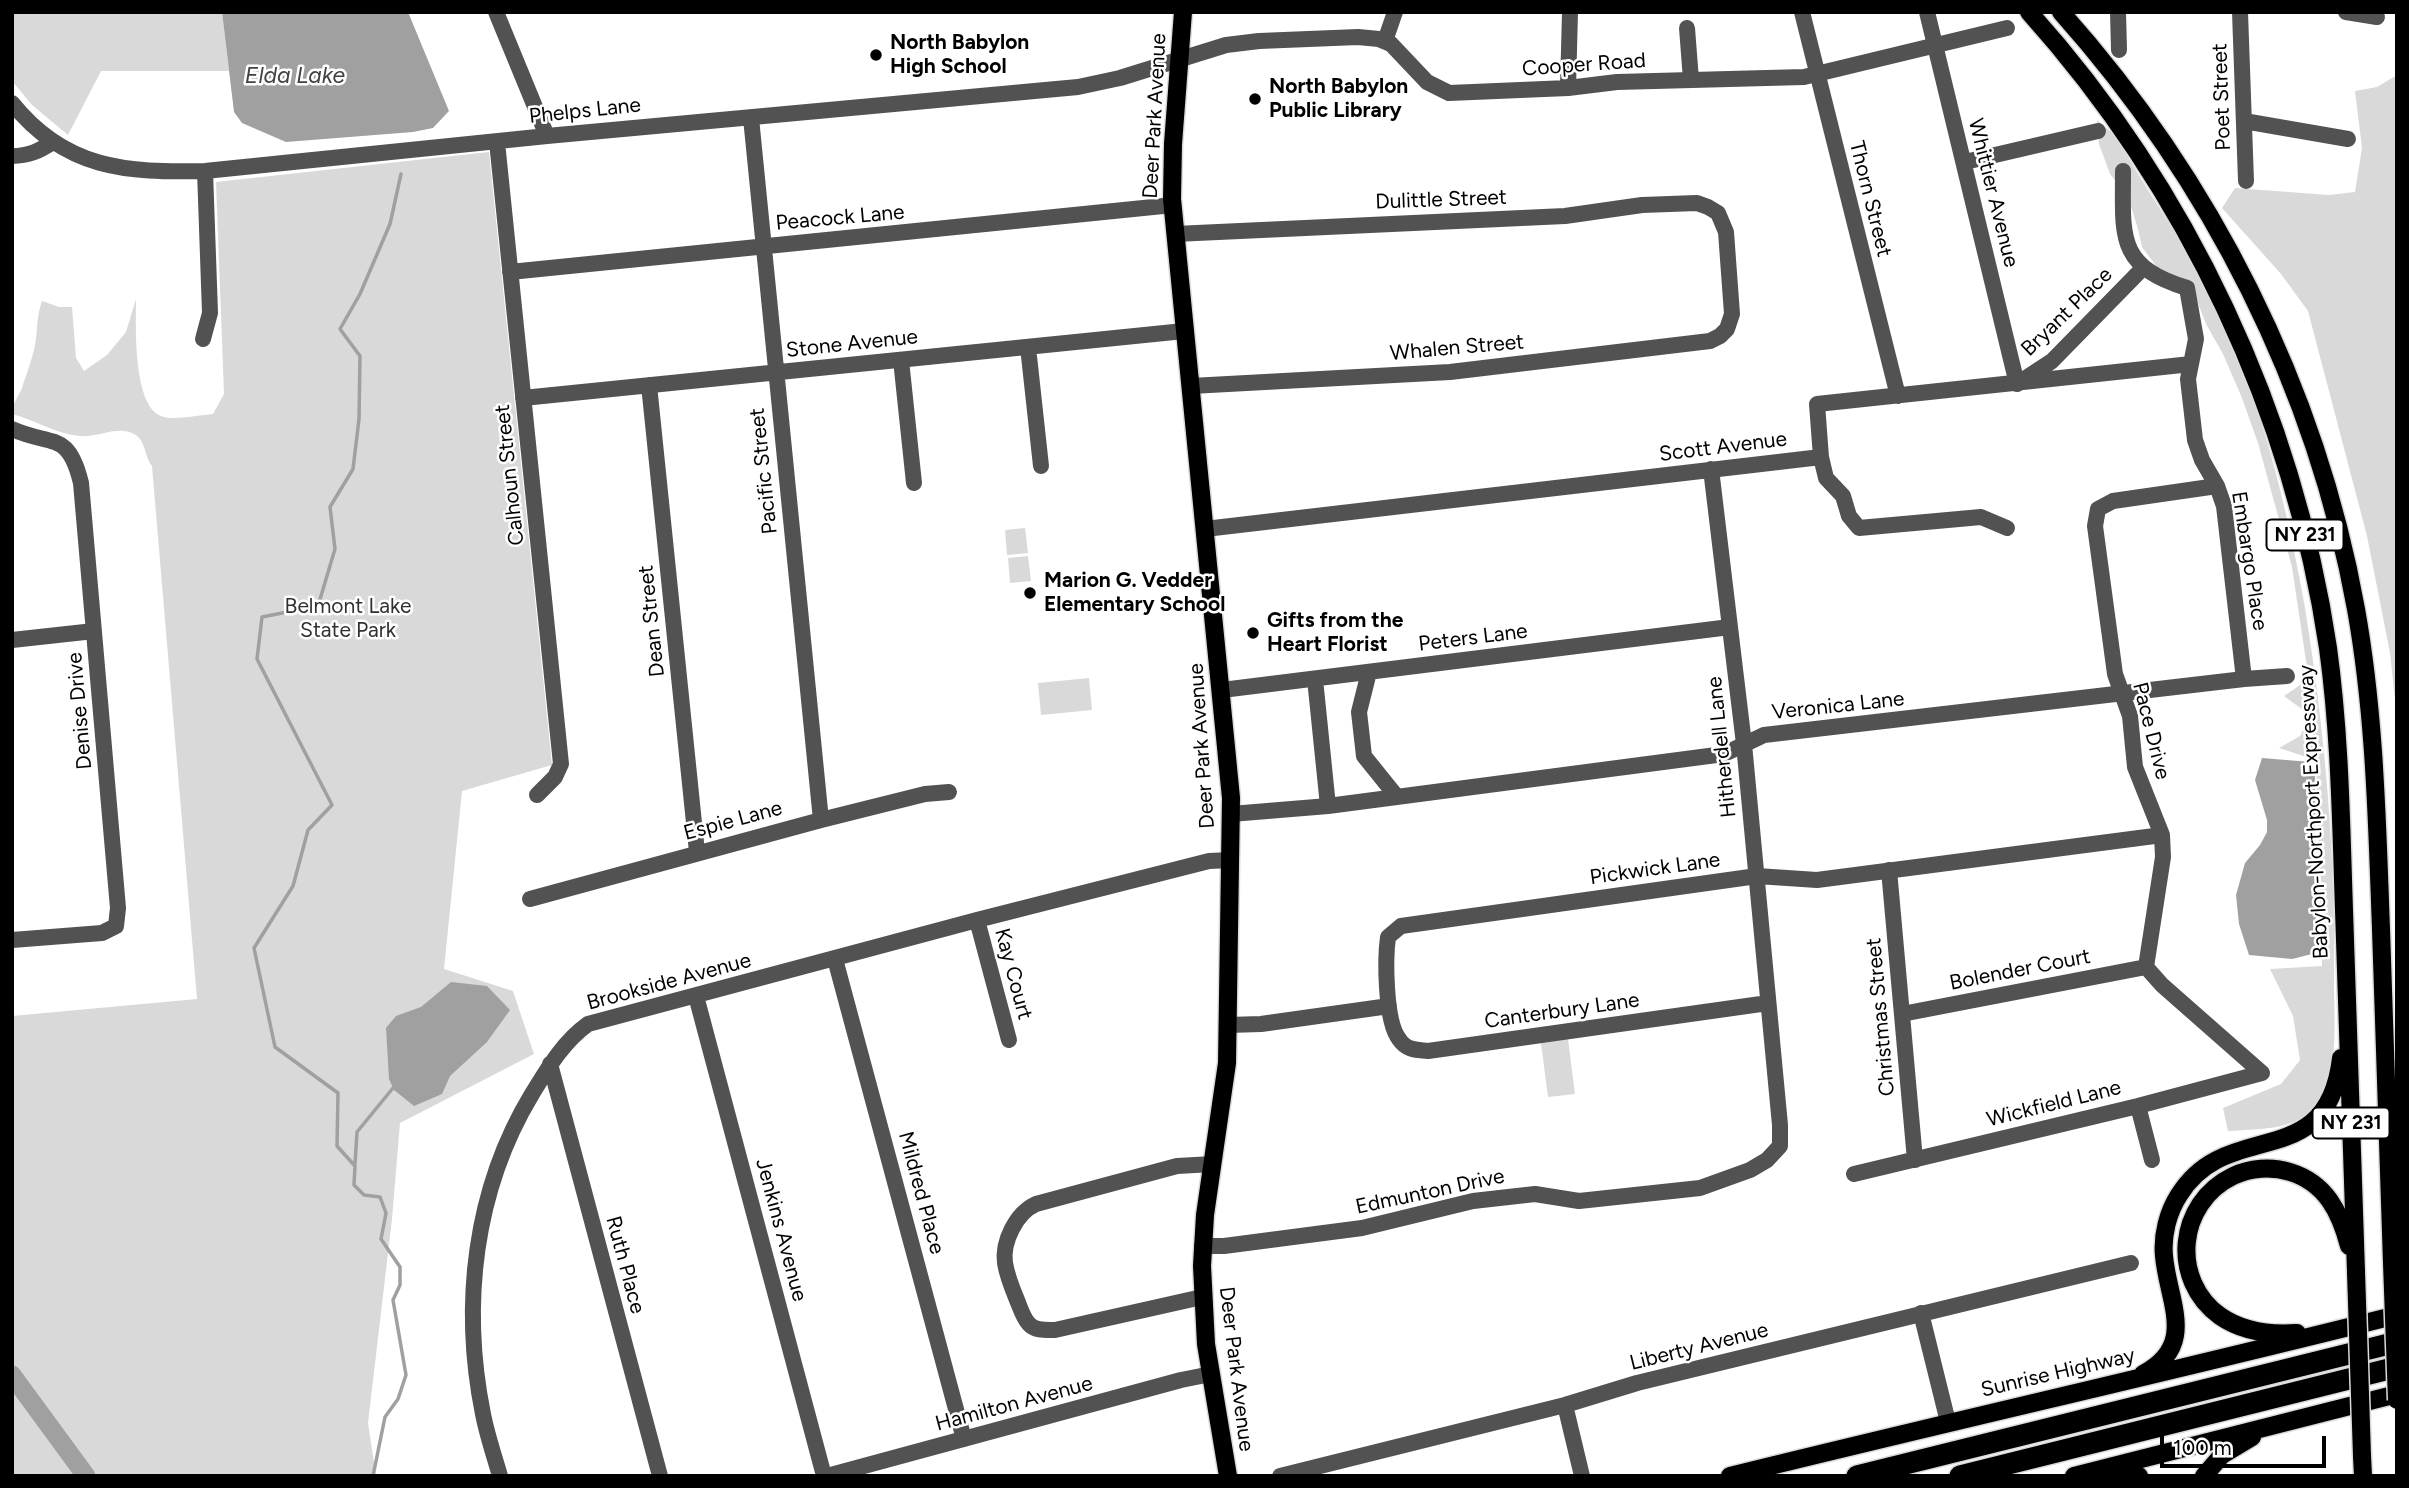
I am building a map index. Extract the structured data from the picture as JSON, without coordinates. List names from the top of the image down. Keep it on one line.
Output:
{"streets":{"main road":["Deer Park Avenue","NY 231","Babylon-Northport Expressway","Sunrise Highway"],"street":["Cooper Road","Poet Street","Phelps Lane","Whittier Avenue","Thorn Street","Dulittle Street","Peacock Lane","Bryant Place","Stone Avenue","Whalen Street","Scott Avenue","Pacific Street","Calhoun Street","Embargo Place","Dean Street","Peters Lane","Veronica Lane","Denise Drive","Pace Drive","Hitherdell Lane","Espie Lane","Pickwick Lane","Bolender Court","Kay Court","Brookside Avenue","Canterbury Lane","Christmas Street","Wickfield Lane","Edmunton Drive","Mildred Place","Jenkins Avenue","Ruth Place","Liberty Avenue","Hamilton Avenue"]},"crossings":[["Cooper Road","Whittier Avenue"],["Cooper Road","Thorn Street"],["Phelps Lane","Deer Park Avenue"],["Phelps Lane","Pacific Street"],["Phelps Lane","Calhoun Street"],["Deer Park Avenue","Dulittle Street"],["Deer Park Avenue","Peacock Lane"],["Deer Park Avenue","Stone Avenue"],["Deer Park Avenue","Whalen Street"],["Deer Park Avenue","Scott Avenue"],["Deer Park Avenue","Peters Lane"],["Deer Park Avenue","Veronica Lane"],["Deer Park Avenue","Brookside Avenue"],["Deer Park Avenue","Edmunton Drive"],["Deer Park Avenue","Hamilton Avenue"],["Whittier Avenue","Bryant Place"],["Dulittle Street","Whalen Street"],["Peacock Lane","Pacific Street"],["Peacock Lane","Calhoun Street"],["Bryant Place","Embargo Place"],["Stone Avenue","Pacific Street"],["Stone Avenue","Calhoun Street"],["Stone Avenue","Dean Street"],["Scott Avenue","Hitherdell Lane"],["Pacific Street","Espie Lane"],["Embargo Place","Veronica Lane"],["Embargo Place","Pace Drive"],["Dean Street","Espie Lane"],["Peters Lane","Hitherdell Lane"],["Veronica Lane","Pace Drive"],["Veronica Lane","Hitherdell Lane"],["Pace Drive","Pickwick Lane"],["Pace Drive","Bolender Court"],["Pace Drive","Wickfield Lane"],["Hitherdell Lane","Pickwick Lane"],["Hitherdell Lane","Canterbury Lane"],["Hitherdell Lane","Edmunton Drive"],["Pickwick Lane","Canterbury Lane"],["Pickwick Lane","Christmas Street"],["Bolender Court","Christmas Street"],["Bolender Court","Wickfield Lane"],["Kay Court","Brookside Avenue"],["Brookside Avenue","Mildred Place"],["Brookside Avenue","Jenkins Avenue"],["Brookside Avenue","Ruth Place"],["Christmas Street","Wickfield Lane"],["Mildred Place","Hamilton Avenue"],["Jenkins Avenue","Hamilton Avenue"]],"water":["Elda Lake"],"parks":["Belmont Lake State Park"],"places":["North Babylon High School","North Babylon Public Library","Marion G. Vedder Elementary School","Gifts from the Heart Florist"],"scale_bar":"100 m"}
